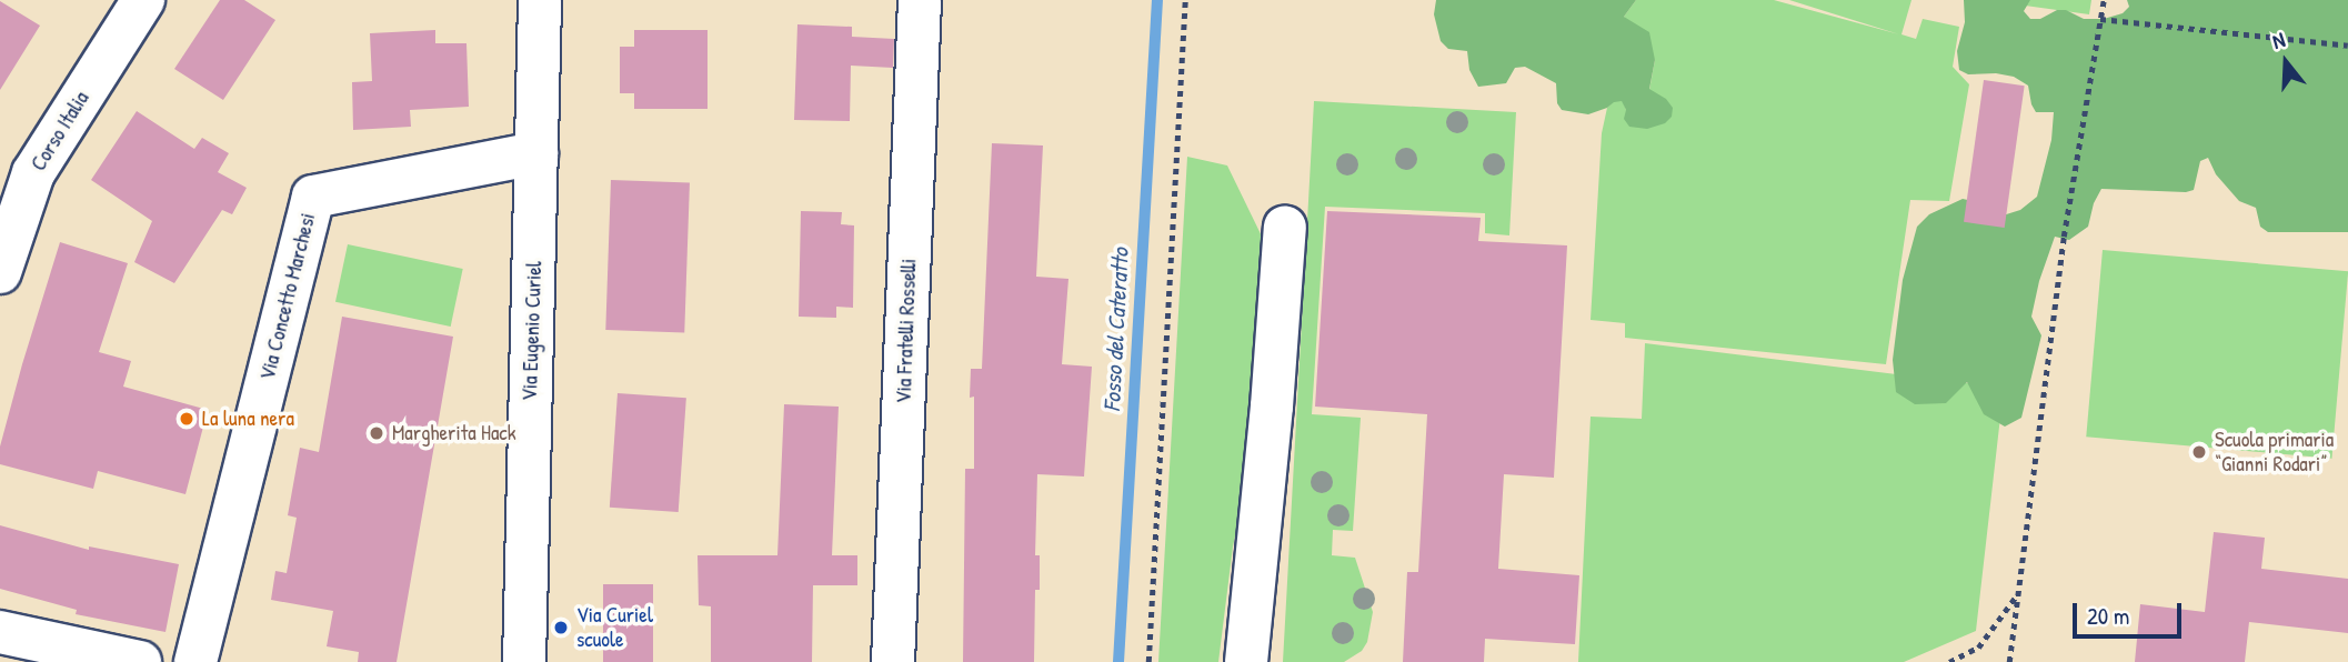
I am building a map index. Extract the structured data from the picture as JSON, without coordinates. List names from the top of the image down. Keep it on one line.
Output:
{"streets":{"street":["Corso Italia","Via Concetto Marchesi","Via Eugenio Curiel","Via Fratelli Rosselli"]},"crossings":[["Via Concetto Marchesi","Via Eugenio Curiel"]],"water":["Fosso del Cateratto"],"places":["La luna nera","Margherita Hack","Scuola primaria “Gianni Rodari”","Via Curiel scuole"],"scale_bar":"20 m","north":"top"}
